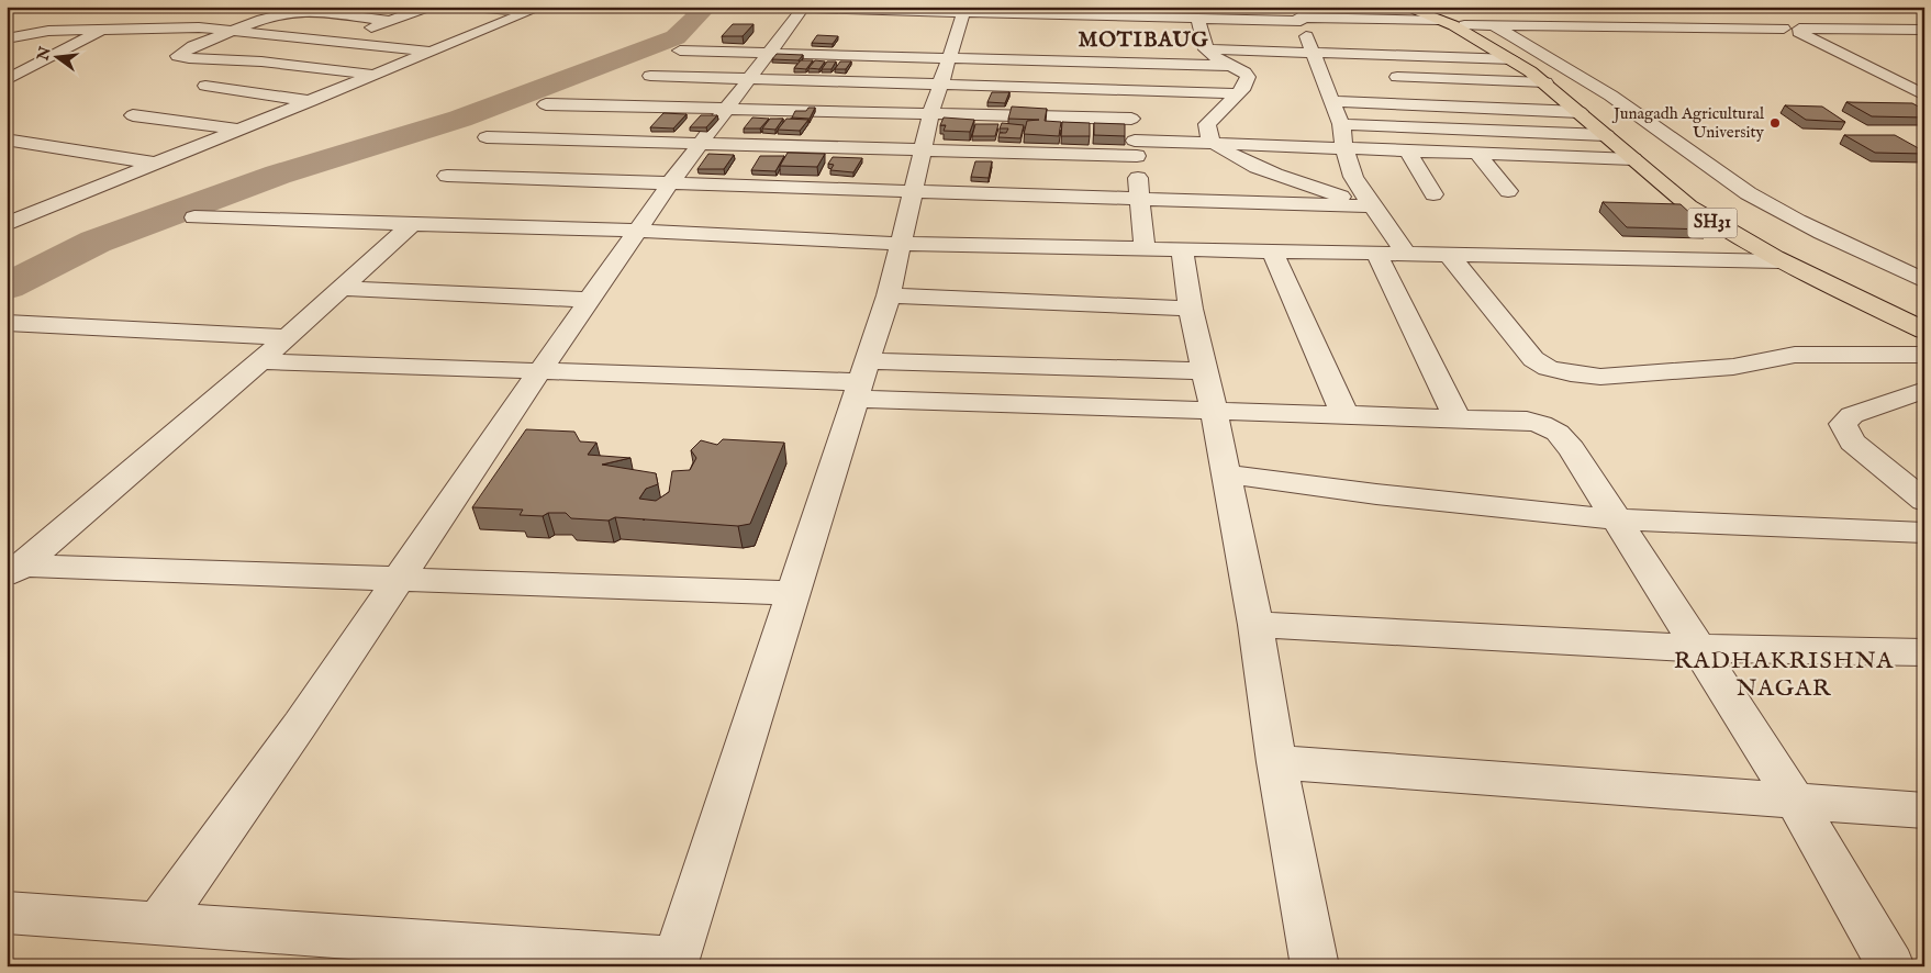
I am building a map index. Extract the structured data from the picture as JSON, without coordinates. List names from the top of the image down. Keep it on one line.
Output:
{"streets":{"main road":["SH31"]},"districts":["MOTIBAUG","RADHAKRISHNA NAGAR"],"places":["Junagadh Agricultural University"],"north":"left"}
